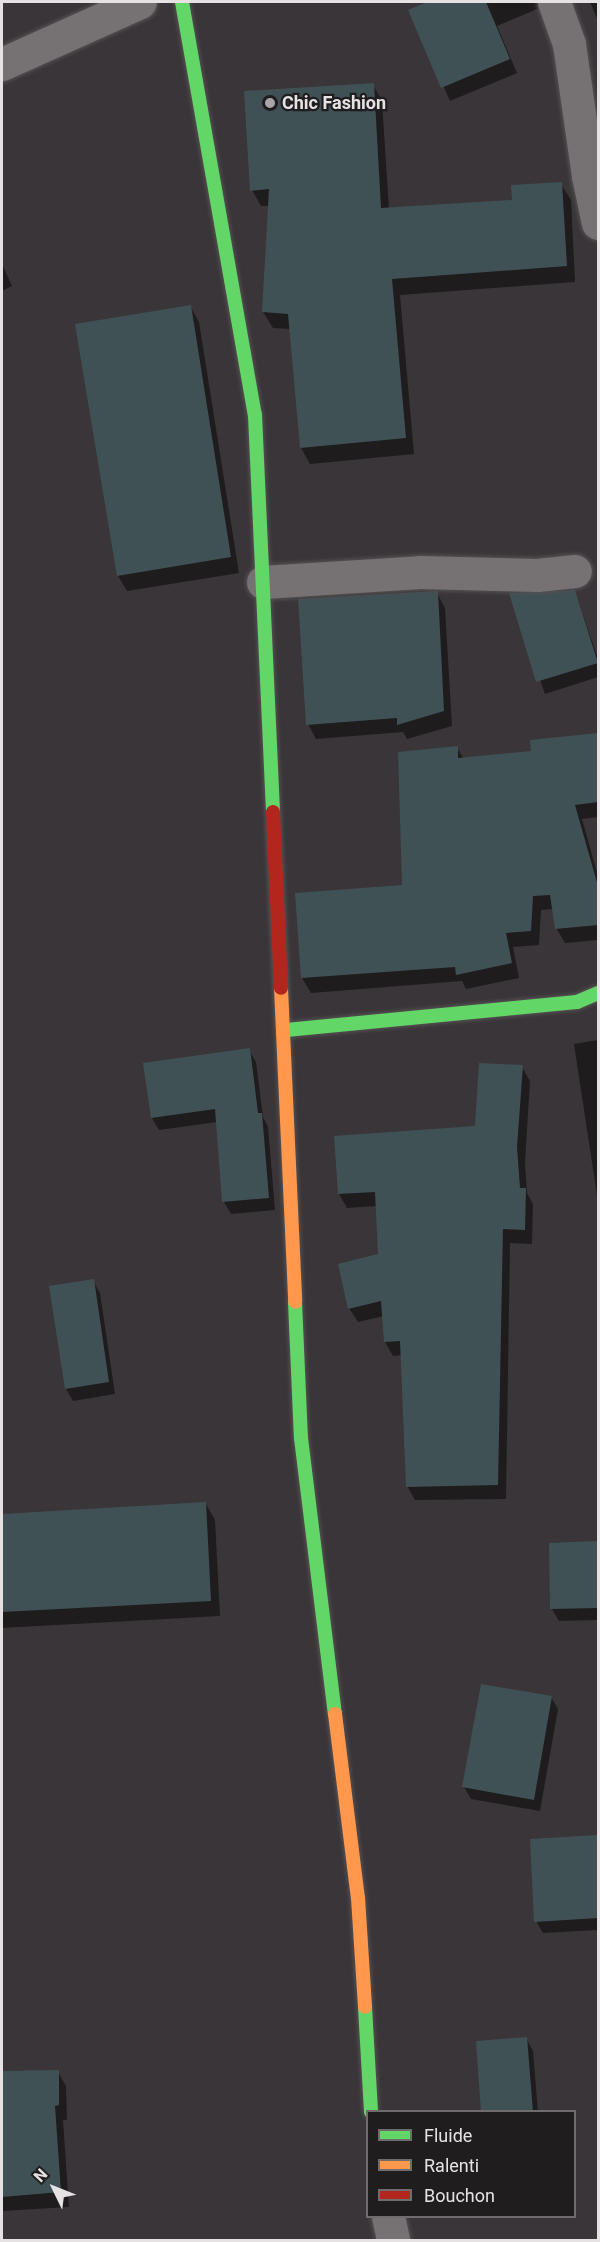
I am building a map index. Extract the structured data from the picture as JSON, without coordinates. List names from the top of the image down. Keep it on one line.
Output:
{"places":["Chic Fashion"],"legend":["Fluide","Ralenti","Bouchon"],"north":"top left"}
